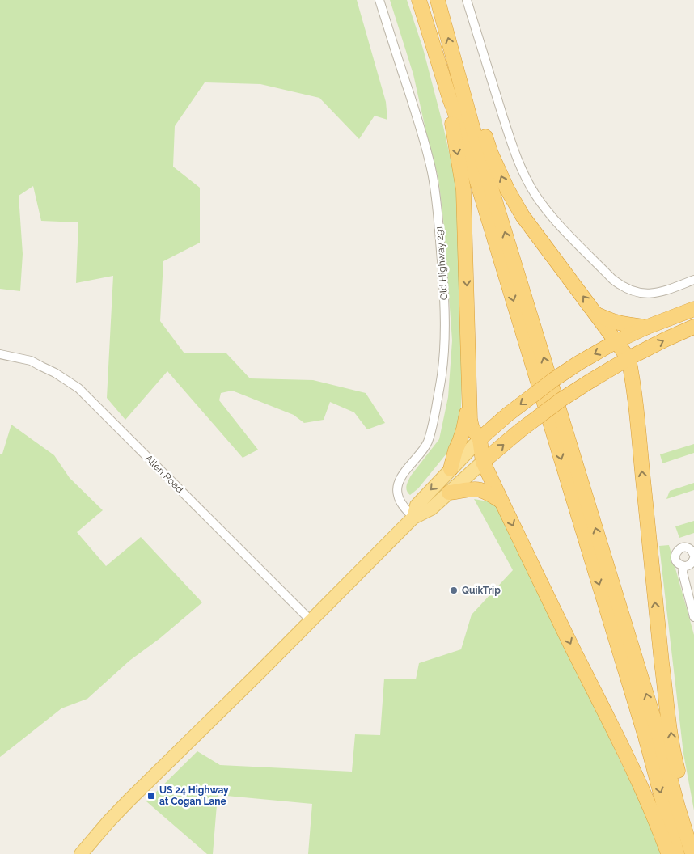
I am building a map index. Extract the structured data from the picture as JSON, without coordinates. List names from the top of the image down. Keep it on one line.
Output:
{"streets":{"street":["Old Highway 291","Allen Road"]},"places":{"other":["QuikTrip"],"transit":["US 24 Highway at Cogan Lane"]}}
